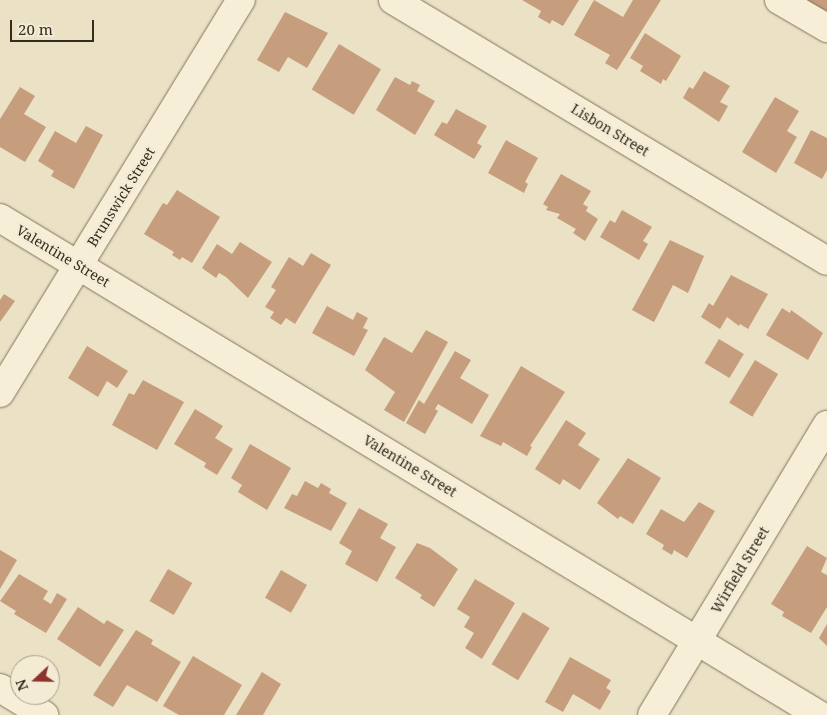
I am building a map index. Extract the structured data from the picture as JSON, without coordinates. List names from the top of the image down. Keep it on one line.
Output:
{"streets":{"street":["Lisbon Street","Brunswick Street","Valentine Street","Wirfield Street"]},"crossings":[["Brunswick Street","Valentine Street"],["Valentine Street","Wirfield Street"]],"scale_bar":"20 m","north":"left"}
